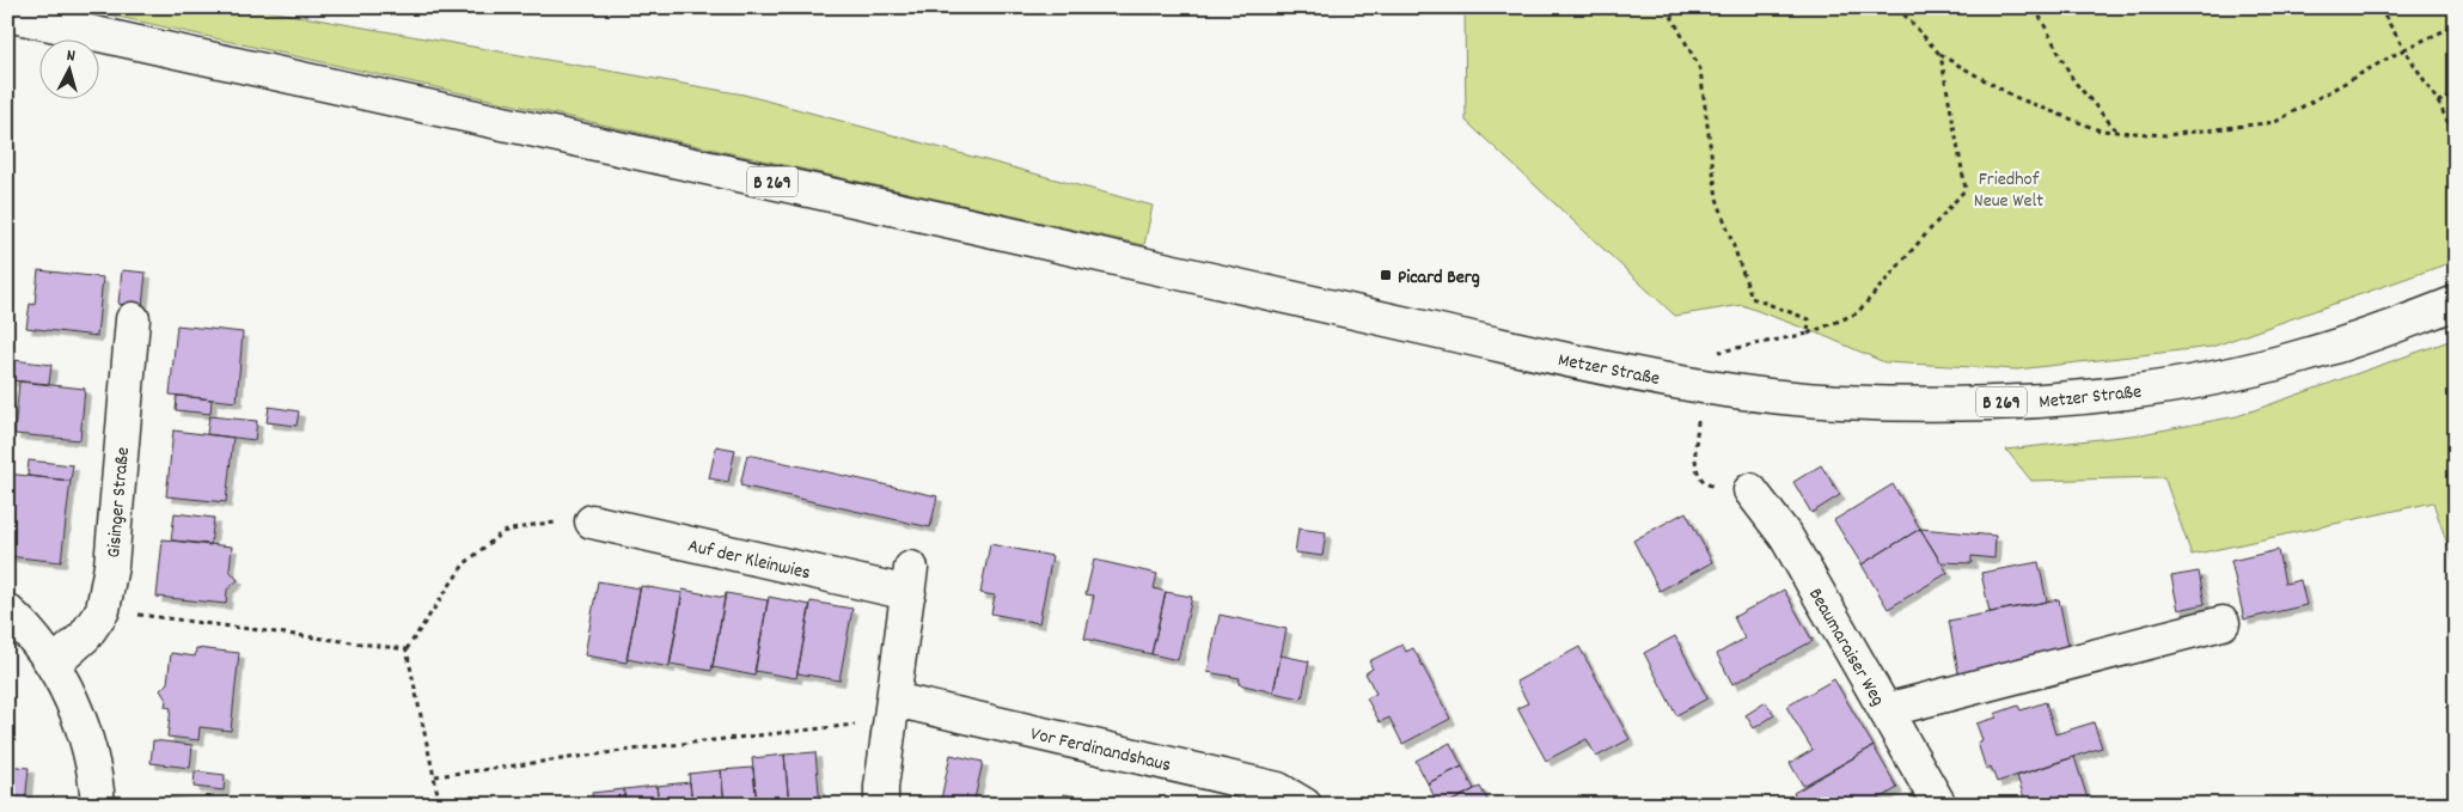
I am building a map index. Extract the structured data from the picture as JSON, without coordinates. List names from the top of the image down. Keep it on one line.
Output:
{"streets":{"main road":["B 269","Metzer Straße","Gisinger Straße","Auf der Kleinwies","Beaumaraiser Weg","Vor Ferdinandshaus"]},"crossings":[["Auf der Kleinwies","Vor Ferdinandshaus"]],"parks":["Friedhof Neue Welt"],"places":{"transit":["Picard Berg"]},"north":"top"}
